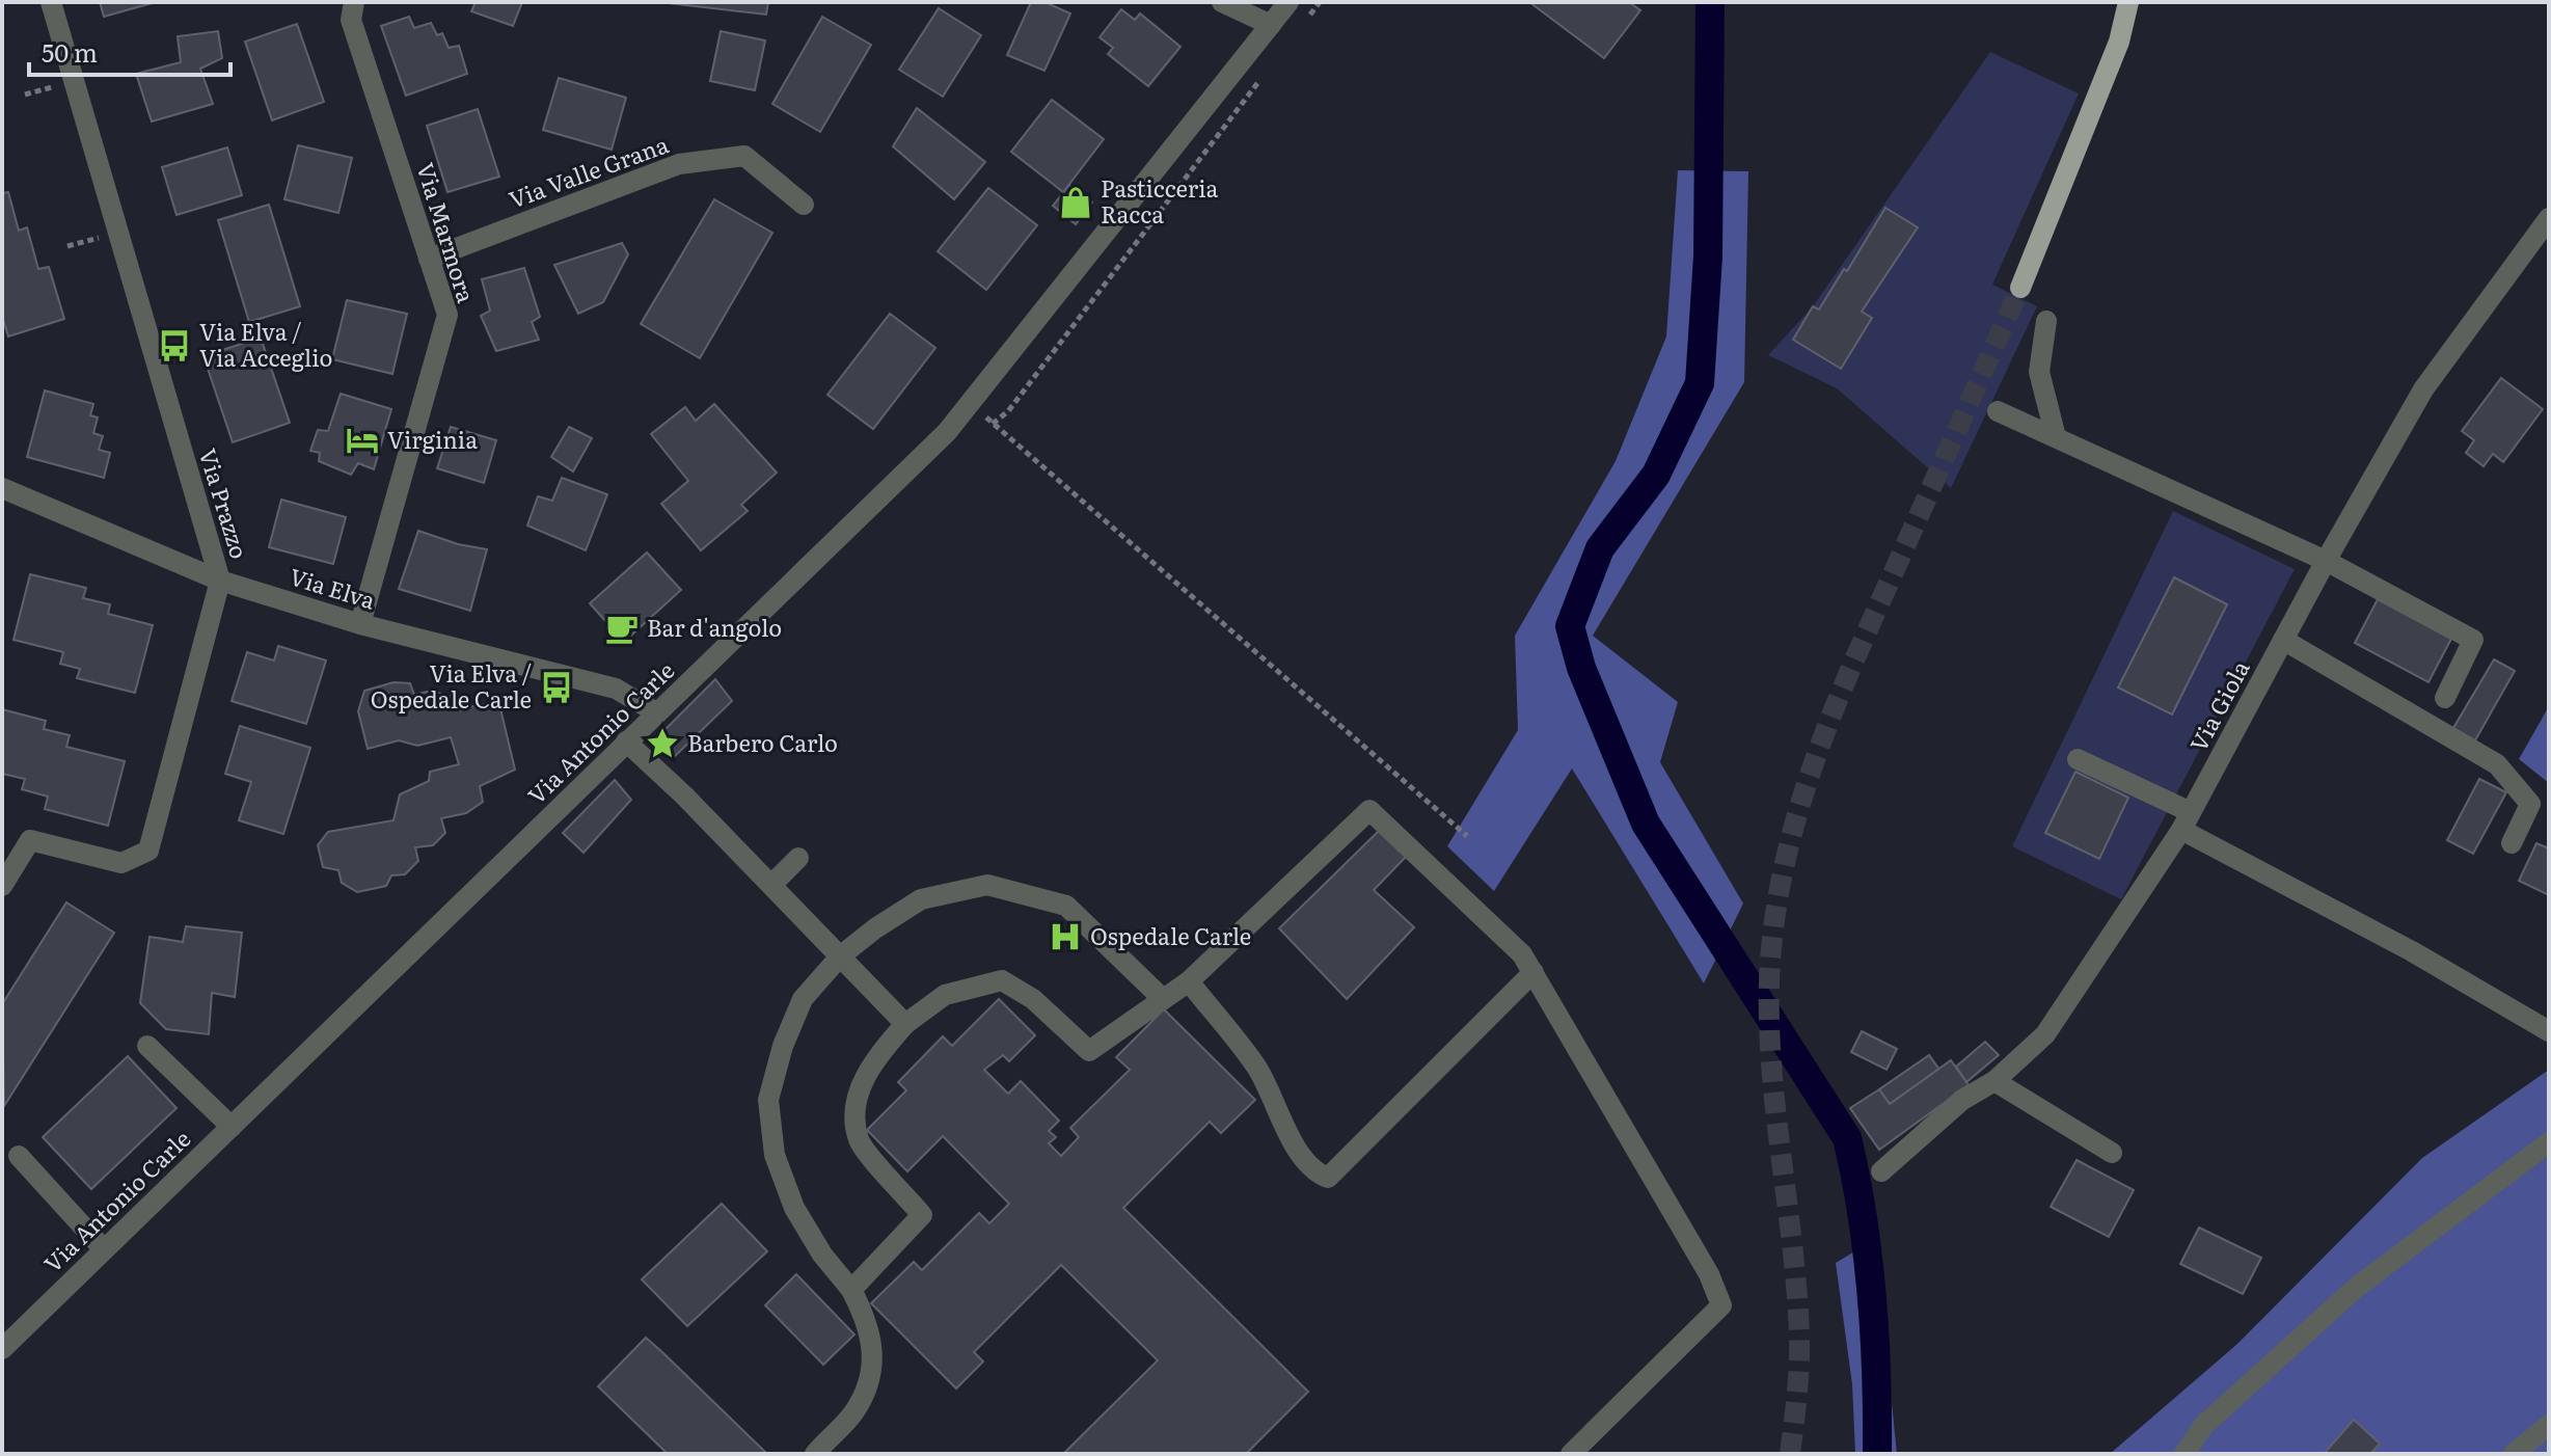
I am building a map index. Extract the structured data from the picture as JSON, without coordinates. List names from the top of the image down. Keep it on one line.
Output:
{"streets":{"street":["Via Valle Grana","Via Marmora","Via Prazzo","Via Elva","Via Giola","Via Antonio Carle"]},"crossings":[["Via Valle Grana","Via Marmora"],["Via Marmora","Via Elva"],["Via Prazzo","Via Elva"],["Via Elva","Via Antonio Carle"]],"places":{"shop":["Pasticceria Racca"],"bus stop":["Via Elva / Via Acceglio","Via Elva / Ospedale Carle"],"hotel":["Virginia"],"cafe":["Bar d'angolo"],"place":["Barbero Carlo"],"hospital":["Ospedale Carle"]},"scale_bar":"50 m"}
